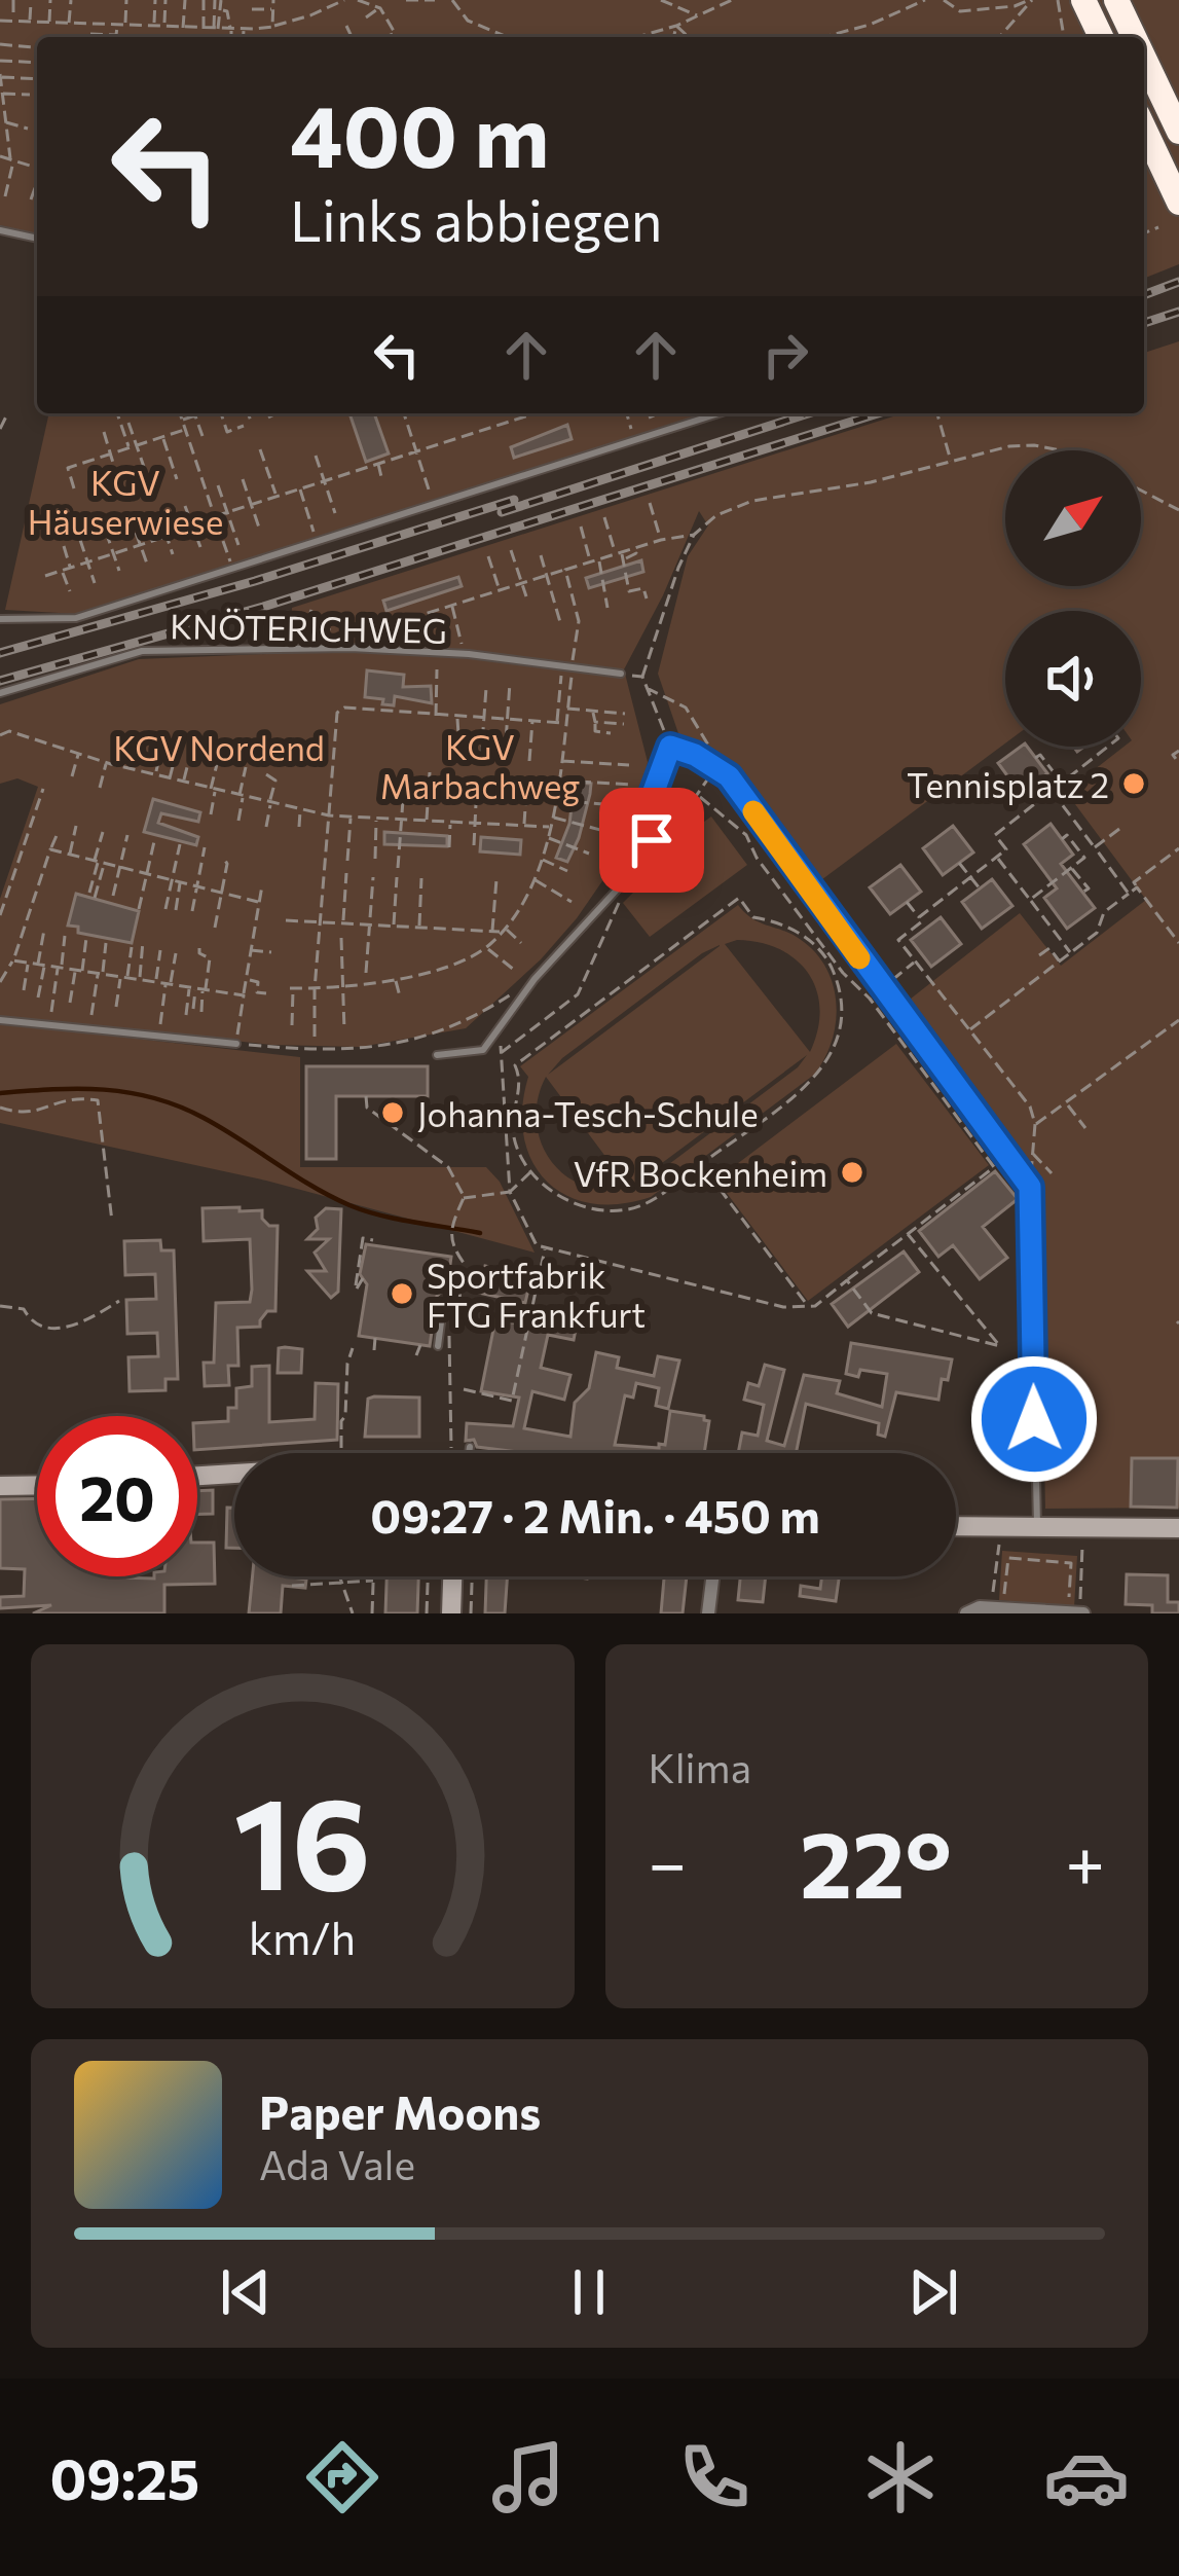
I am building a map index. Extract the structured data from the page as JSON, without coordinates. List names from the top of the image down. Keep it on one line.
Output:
{"streets":{"lane":["KNÖTERICHWEG"]},"parks":["KGV Häuserwiese","KGV Marbachweg","KGV Nordend"],"places":["Tennisplatz 2","Johanna-Tesch-Schule","VfR Bockenheim","Sportfabrik FTG Frankfurt"],"north":"top right","page":{"turn":["400 m","Links abbiegen"],"limit":"20","trip":"09:27 · 2 Min. · 450 m","tile":"Klima","heat":["−","22°","+"],"song":["Paper Moons","Ada Vale"],"tabs":"09:25","gauge":["16","km/h"]}}
